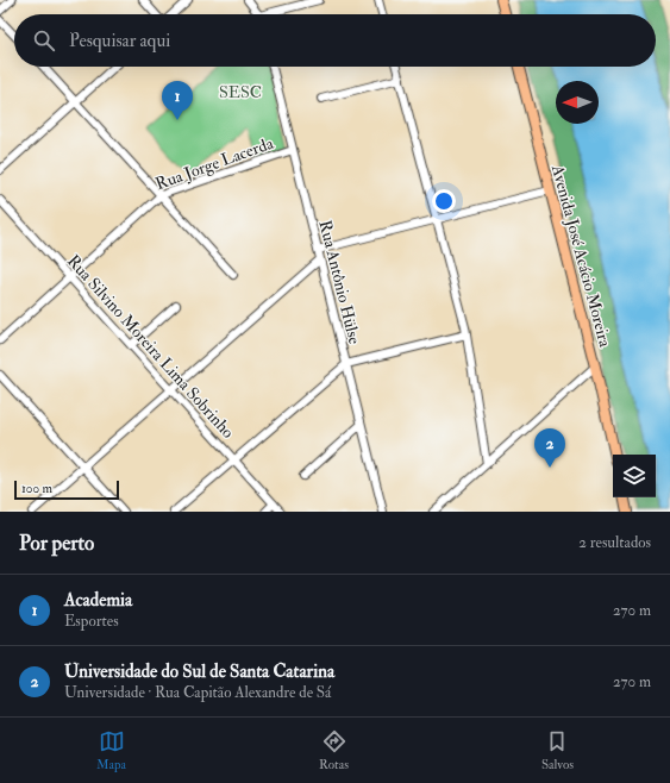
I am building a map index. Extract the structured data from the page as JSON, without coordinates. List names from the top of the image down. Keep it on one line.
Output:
{"streets":{"main road":["Avenida José Acácio Moreira"],"street":["Rua Jorge Lacerda","Rua Antônio Hülse","Rua Silvino Moreira Lima Sobrinho"]},"crossings":[["Rua Jorge Lacerda","Rua Antônio Hülse"],["Rua Jorge Lacerda","Rua Silvino Moreira Lima Sobrinho"]],"parks":["SESC"],"scale_bar":"100 m","north":"left","page":{"search":"Pesquisar aqui","pins":["1","2"],"scale":"100 m","heading":["Por perto","2 resultados"],"list":[{"mark":"1","name":"Academia","note":"Esportes","value":"270 m"},{"mark":"2","name":"Universidade do Sul de Santa Catarina","note":"Universidade · Rua Capitão Alexandre de Sá","value":"270 m"}],"nav":["Mapa","Rotas","Salvos"]}}
